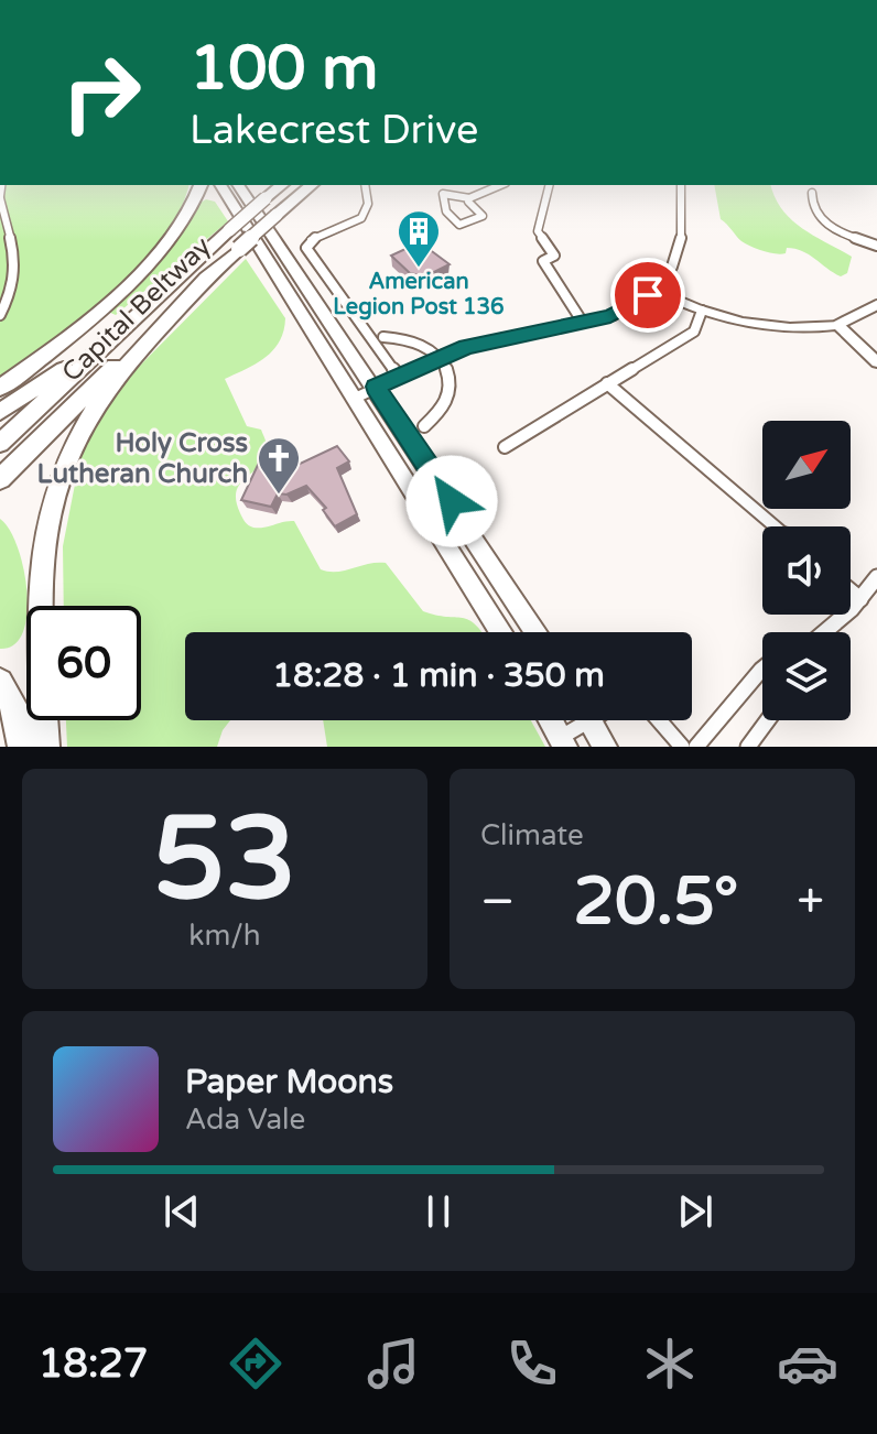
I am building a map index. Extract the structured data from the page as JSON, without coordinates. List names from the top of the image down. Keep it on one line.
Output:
{"streets":{"highway":["Capital Beltway"]},"places":{"building":["American Legion Post 136"],"church":["Holy Cross Lutheran Church"]},"north":"top right","page":{"turn":["100 m","Lakecrest Drive"],"limit":"60","trip":"18:28 · 1 min · 350 m","tile":[["53","km/h"],"Climate"],"heat":["−","20.5°","+"],"song":["Paper Moons","Ada Vale"],"tabs":"18:27"}}
